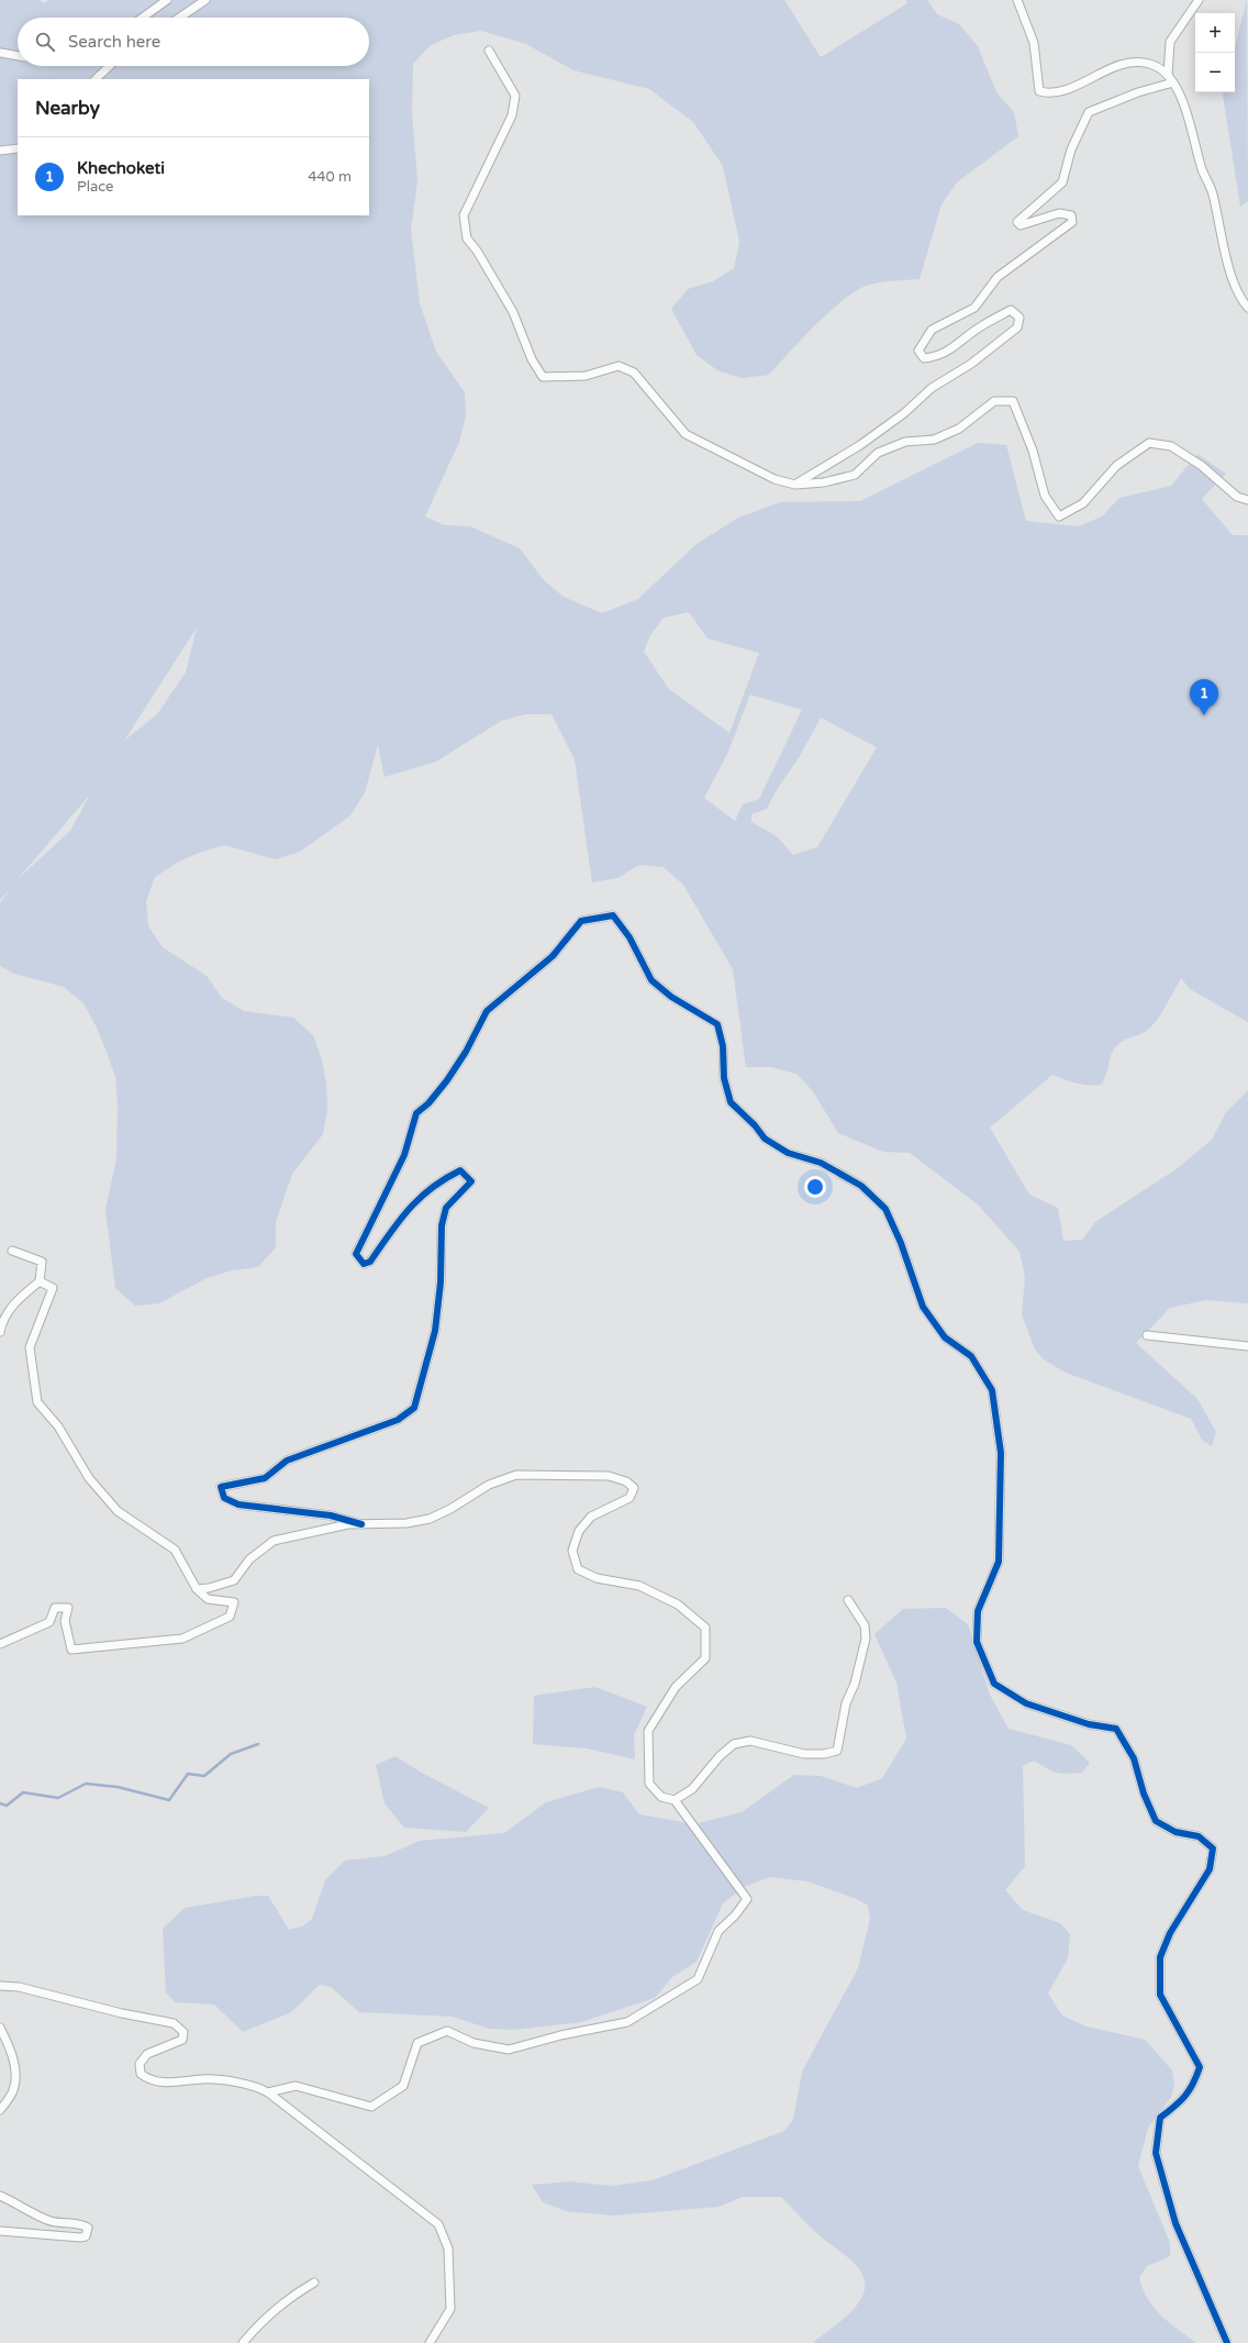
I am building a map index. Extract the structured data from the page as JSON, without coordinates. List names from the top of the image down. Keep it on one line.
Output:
{"page":{"map_buttons":["+","−"],"search":"Search here","heading":"Nearby","list":[{"mark":"1","name":"Khechoketi","note":"Place","value":"440 m"}],"pins":"1"}}
